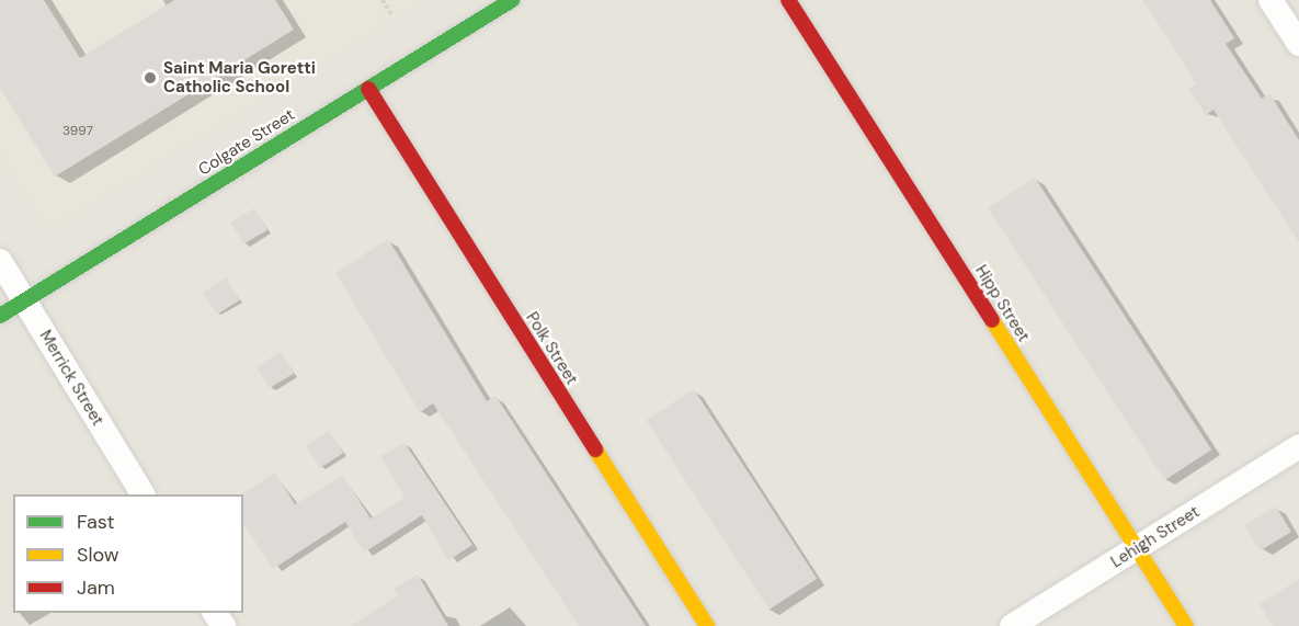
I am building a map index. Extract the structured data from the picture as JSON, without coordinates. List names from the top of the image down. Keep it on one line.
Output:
{"streets":{"street":["Colgate Street","Hipp Street","Polk Street","Merrick Street","Lehigh Street"]},"crossings":[["Colgate Street","Polk Street"],["Colgate Street","Merrick Street"],["Hipp Street","Lehigh Street"]],"places":["Saint Maria Goretti Catholic School"],"house_numbers":["3997"],"legend":["Fast","Slow","Jam"]}
